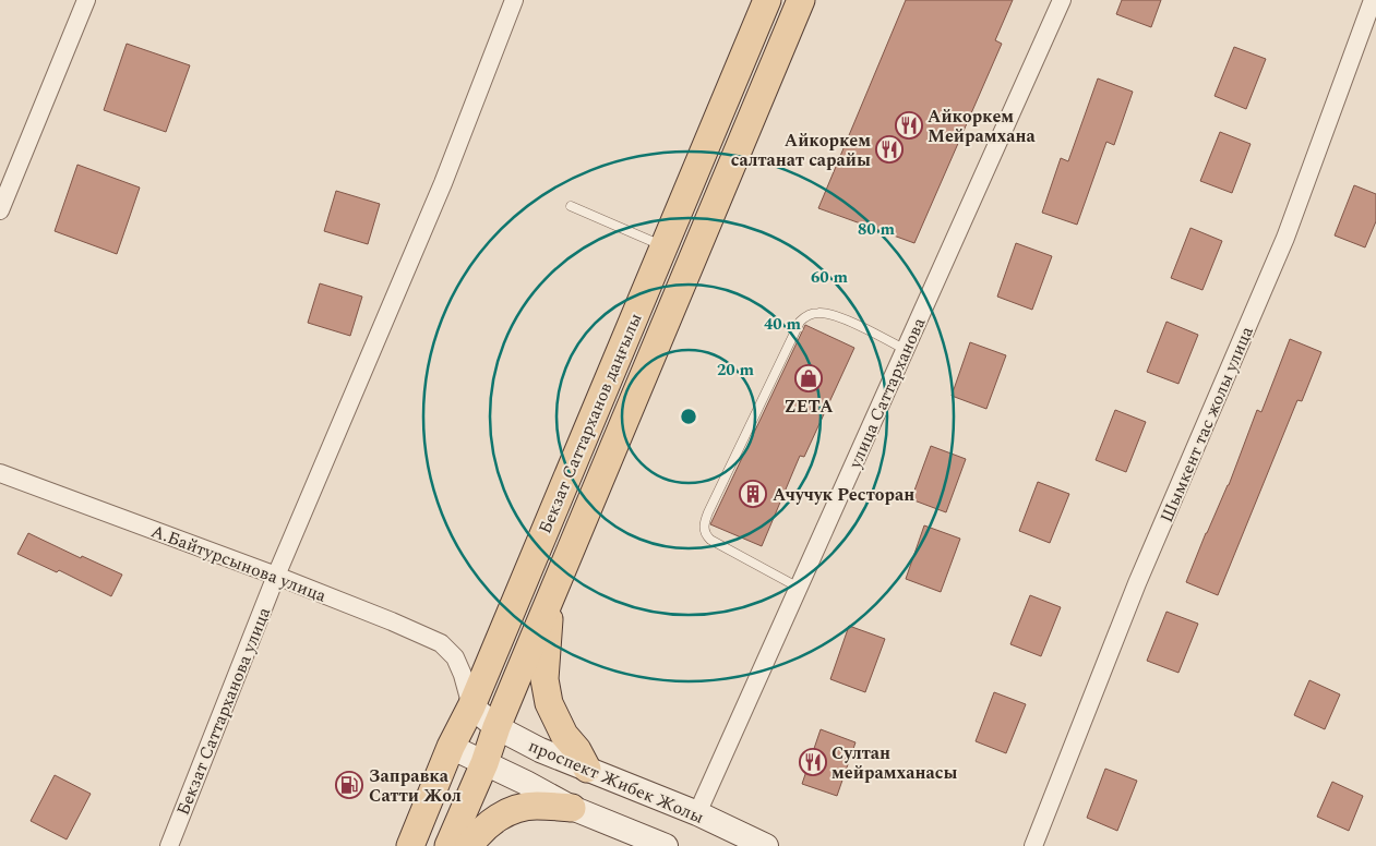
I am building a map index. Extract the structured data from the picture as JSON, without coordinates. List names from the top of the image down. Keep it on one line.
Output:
{"streets":{"main road":["Бекзат Саттарханов даңғылы"],"street":["улица Саттарханова","Шымкент тас жолы улица","А.Байтурсынова улица","Бекзат Саттарханова улица","проспект Жибек Жолы"]},"crossings":[["улица Саттарханова","проспект Жибек Жолы"],["Бекзат Саттарханов даңғылы","А.Байтурсынова улица"],["Бекзат Саттарханов даңғылы","проспект Жибек Жолы"],["А.Байтурсынова улица","Бекзат Саттарханова улица"],["А.Байтурсынова улица","проспект Жибек Жолы"]],"places":{"restaurant":["Айкоркем Мейрамхана","Айкоркем салтанат сарайы","Султан мейрамханасы"],"shop":["ZETA"],"building":["Ачучук Ресторан"],"fuel station":["Заправка Сатти Жол"]},"rings":["80 m","60 m","40 m","20 m"]}
